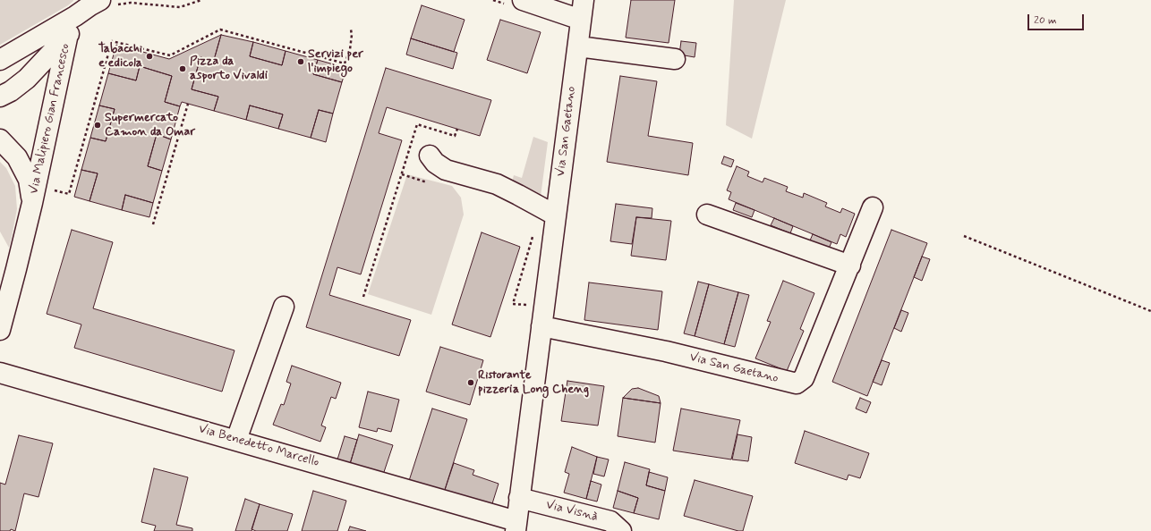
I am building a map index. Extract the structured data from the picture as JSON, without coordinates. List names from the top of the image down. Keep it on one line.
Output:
{"streets":{"street":["Via Malipiero Gian Francesco","Via San Gaetano","Via Benedetto Marcello","Via Visnà"]},"crossings":[["Via San Gaetano","Via Benedetto Marcello"],["Via San Gaetano","Via Visnà"]],"places":["Tabacchi e edicola","Servizi per l'impiego","Pizza da asporto Vivaldi","Supermercato Camon da Omar","Ristorante pizzeria Long Cheng"],"scale_bar":"20 m"}
